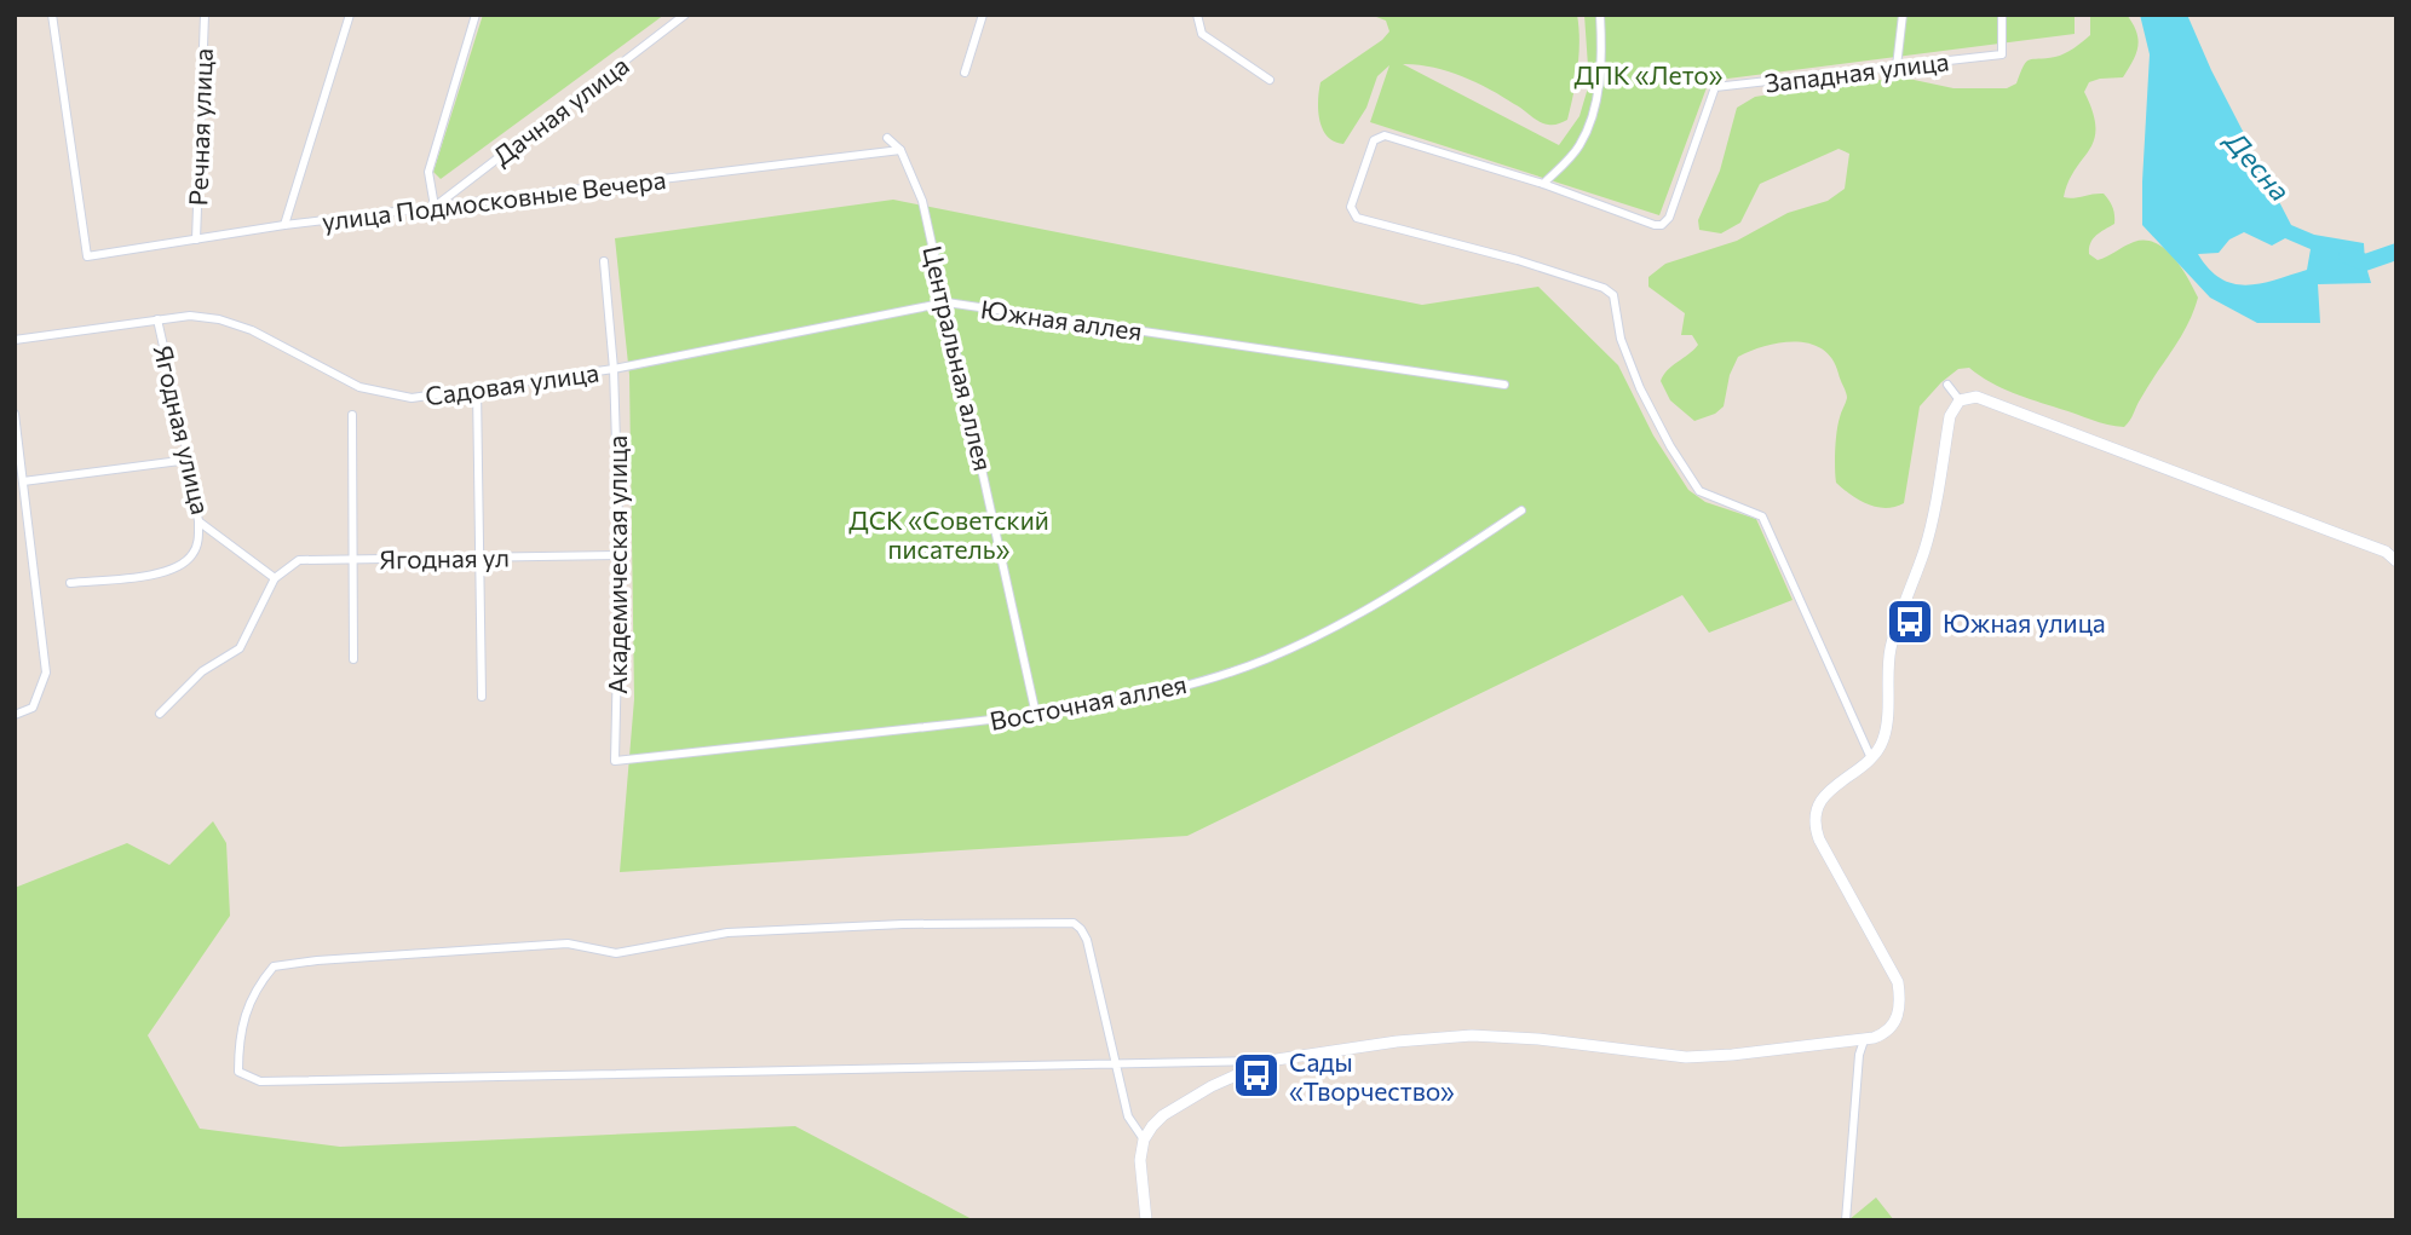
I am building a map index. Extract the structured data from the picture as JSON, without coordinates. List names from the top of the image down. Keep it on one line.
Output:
{"streets":{"street":["Западная улица","Дачная улица","Речная улица","улица Подмосковные Вечера","Южная аллея","Центральная аллея","Садовая улица","Ягодная улица","Ягодная ул","Академическая улица","Восточная аллея"]},"crossings":[["Дачная улица","улица Подмосковные Вечера"],["Речная улица","улица Подмосковные Вечера"],["улица Подмосковные Вечера","Центральная аллея"],["Южная аллея","Центральная аллея"],["Южная аллея","Садовая улица"],["Южная аллея","Академическая улица"],["Центральная аллея","Восточная аллея"],["Садовая улица","Ягодная улица"],["Садовая улица","Академическая улица"],["Ягодная улица","Ягодная ул"],["Ягодная ул","Академическая улица"],["Академическая улица","Восточная аллея"]],"water":["Десна"],"parks":["ДПК «Лето»","ДСК «Советский писатель»"],"places":{"bus stop":["Южная улица","Сады «Творчество»"]}}
